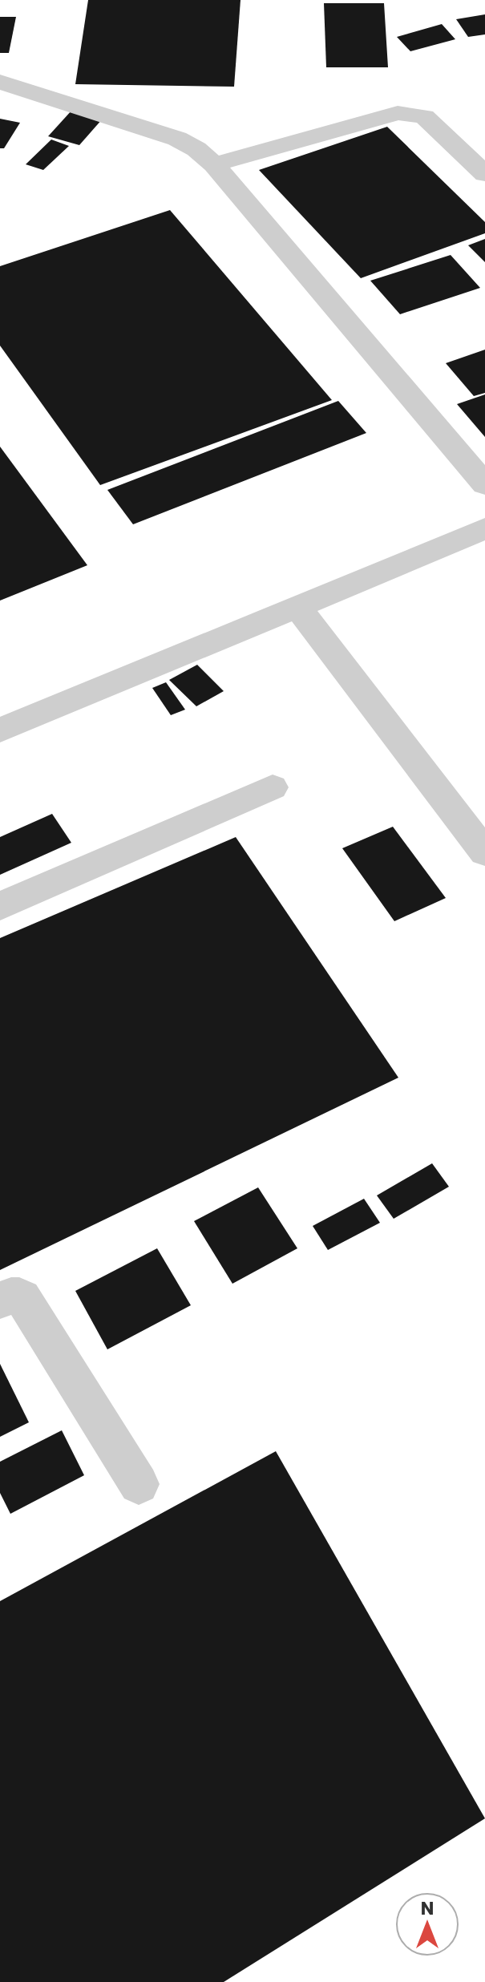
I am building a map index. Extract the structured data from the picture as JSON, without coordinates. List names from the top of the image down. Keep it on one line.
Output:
{"north":"top"}
